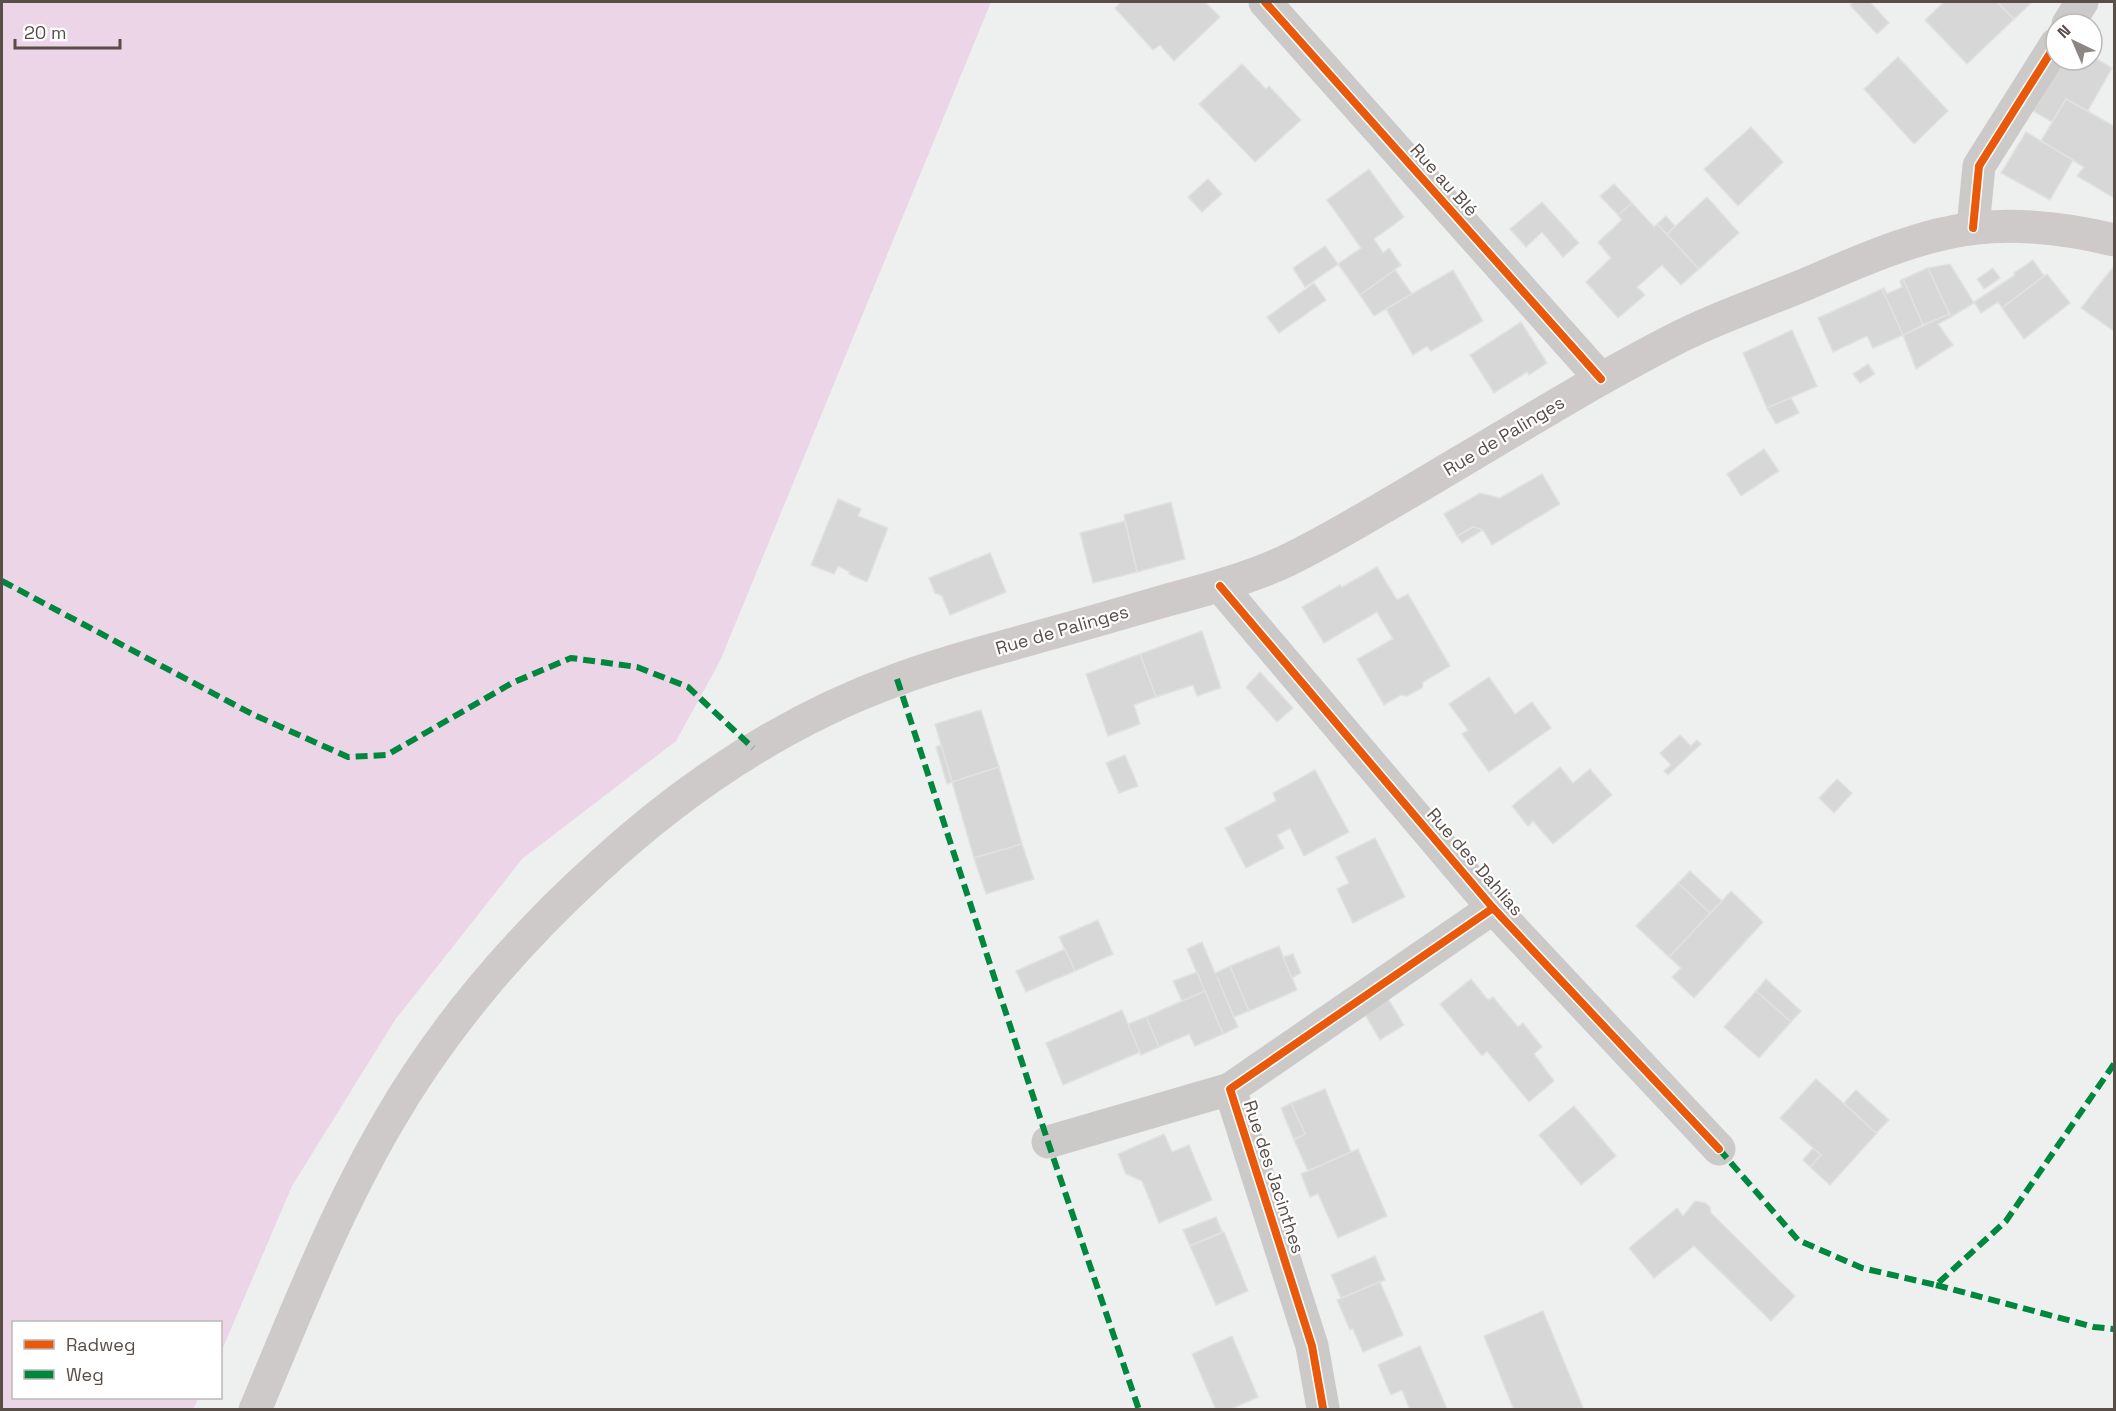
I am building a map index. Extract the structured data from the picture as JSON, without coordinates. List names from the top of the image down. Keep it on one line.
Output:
{"streets":{"main road":["Rue de Palinges"],"street":["Rue au Blé","Rue des Dahlias","Rue des Jacinthes"]},"crossings":[["Rue au Blé","Rue de Palinges"],["Rue de Palinges","Rue des Dahlias"],["Rue des Dahlias","Rue des Jacinthes"]],"legend":["Radweg","Weg"],"scale_bar":"20 m","north":"top left"}
